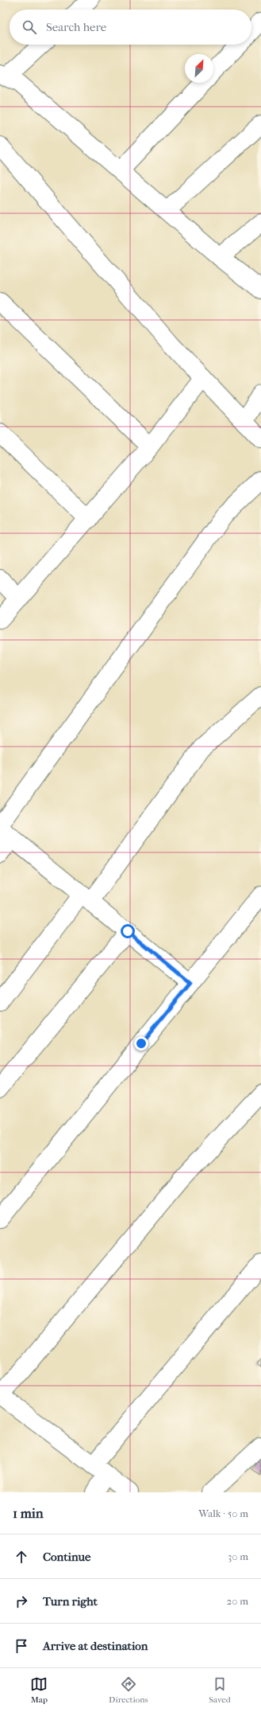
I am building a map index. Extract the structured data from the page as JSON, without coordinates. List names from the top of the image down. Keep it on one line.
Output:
{"north":"top right","page":{"search":"Search here","heading":["1 min","Walk · 50 m"],"list":[["Continue","30 m"],["Turn right","20 m"],"Arrive at destination"],"nav":["Map","Directions","Saved"]}}
